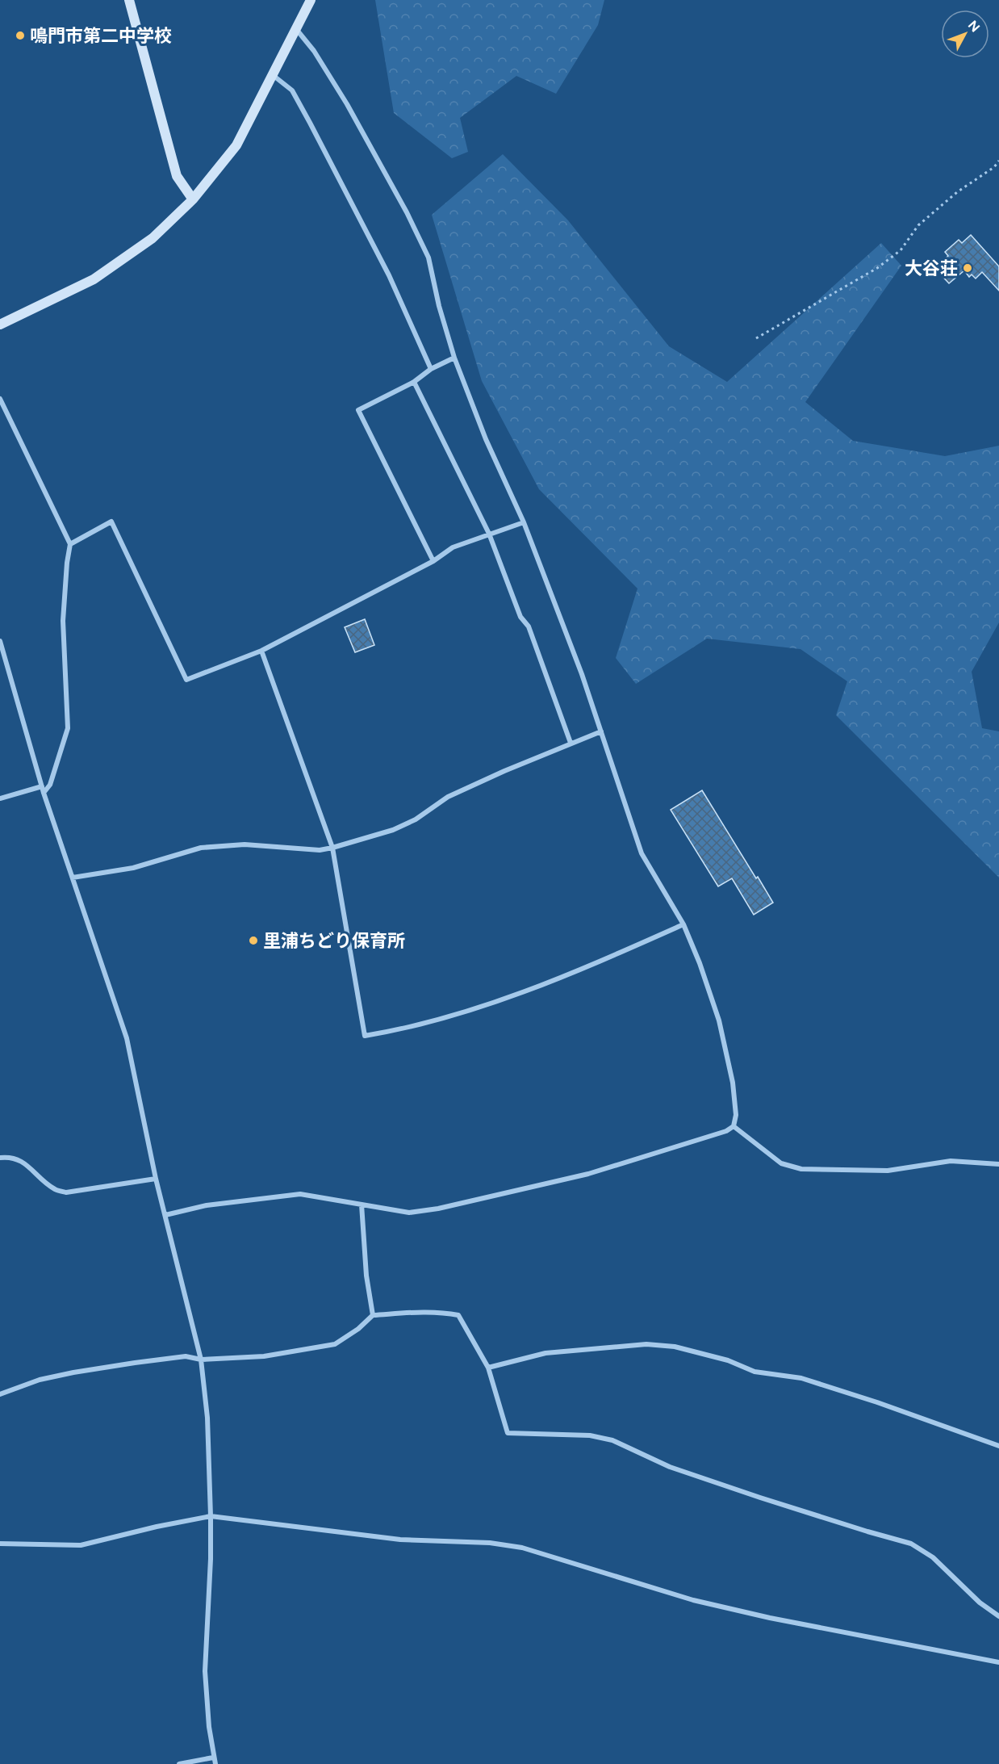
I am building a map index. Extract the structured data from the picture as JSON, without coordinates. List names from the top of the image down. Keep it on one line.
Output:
{"places":["鳴門市第二中学校","大谷荘","里浦ちどり保育所"],"north":"top right"}
